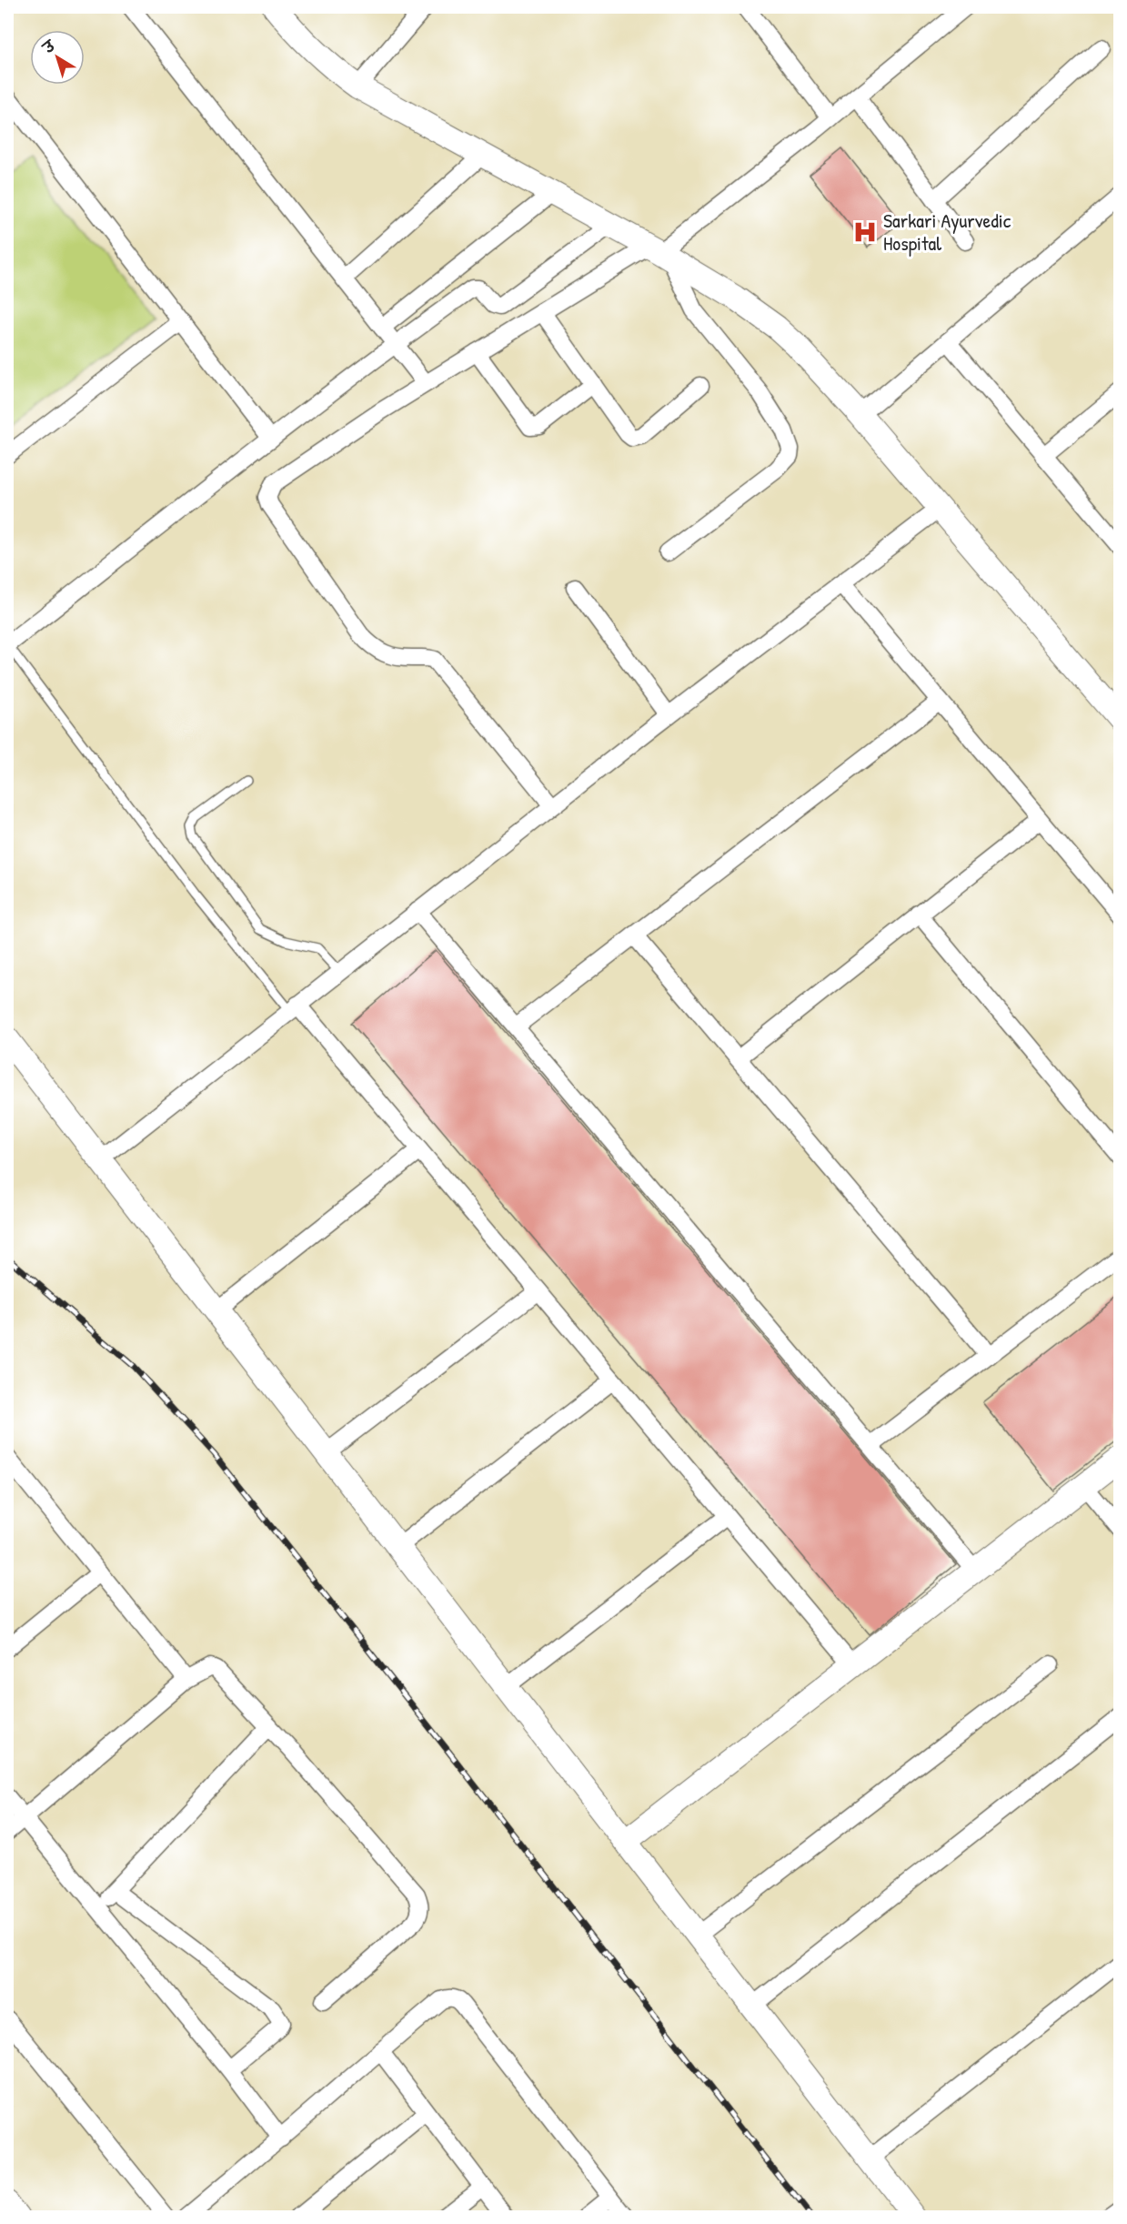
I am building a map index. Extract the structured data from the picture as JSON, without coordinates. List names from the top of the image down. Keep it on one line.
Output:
{"places":{"hospital":["Sarkari Ayurvedic Hospital"]},"north":"top left"}
